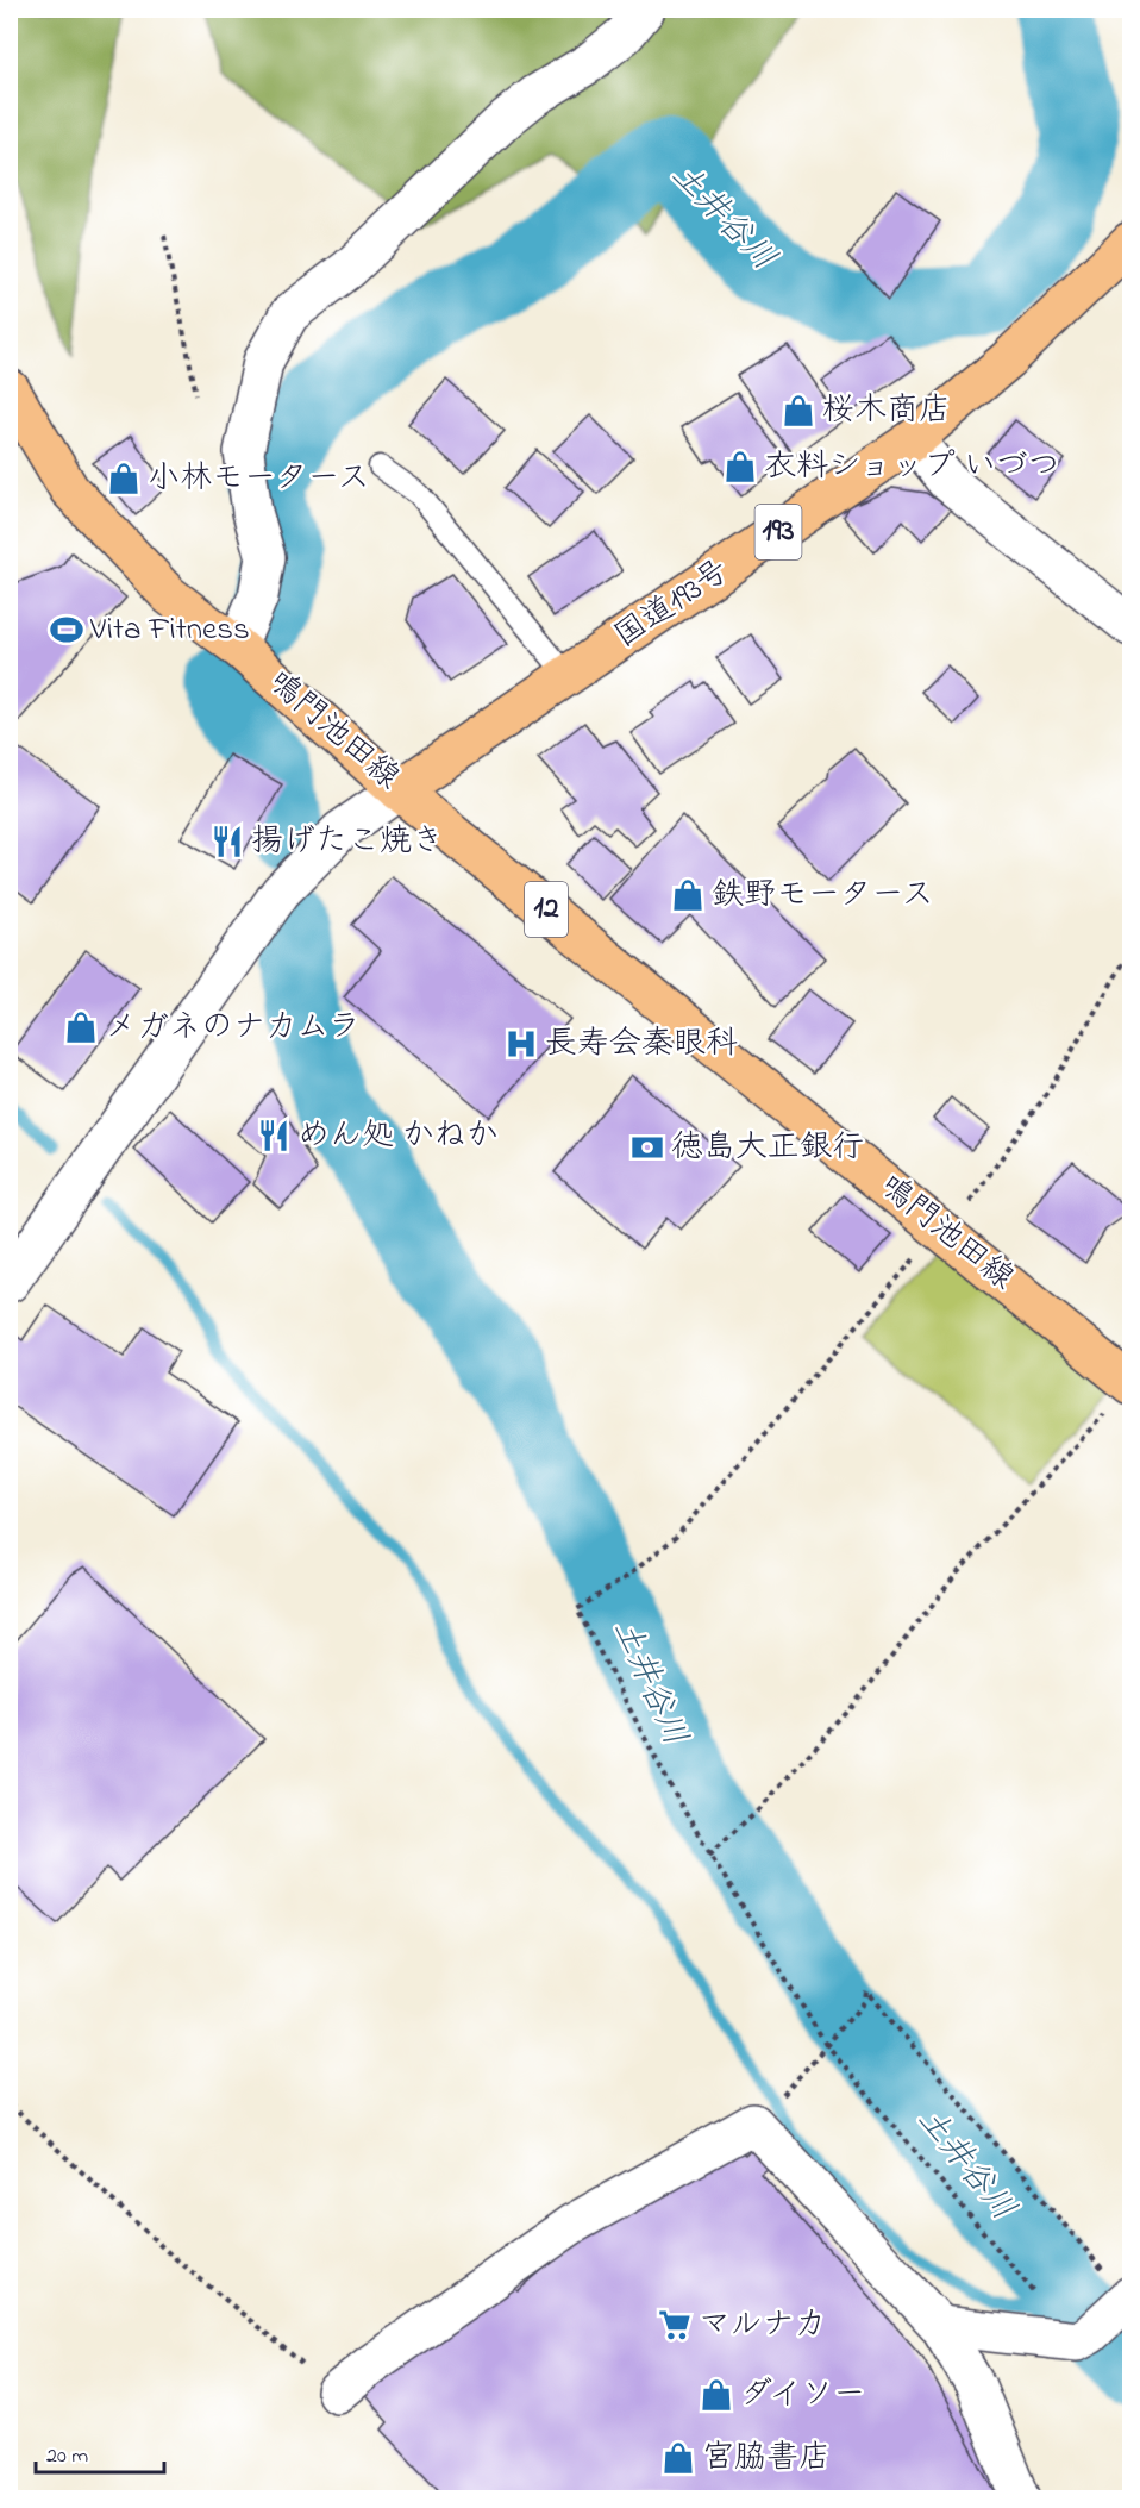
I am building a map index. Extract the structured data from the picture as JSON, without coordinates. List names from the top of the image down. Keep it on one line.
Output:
{"streets":{"main road":["193","国道193号","鳴門池田線","12"]},"crossings":[["国道193号","鳴門池田線"]],"water":["土井谷川"],"places":{"shop":["桜木商店","衣料ショップ いづつ","小林モータース","鉄野モータース","メガネのナカムラ","ダイソー","宮脇書店"],"sports":["Vita Fitness"],"restaurant":["揚げたこ焼き","めん処 かねか"],"hospital":["長寿会秦眼科"],"bank":["徳島大正銀行"],"supermarket":["マルナカ"]},"scale_bar":"20 m"}
